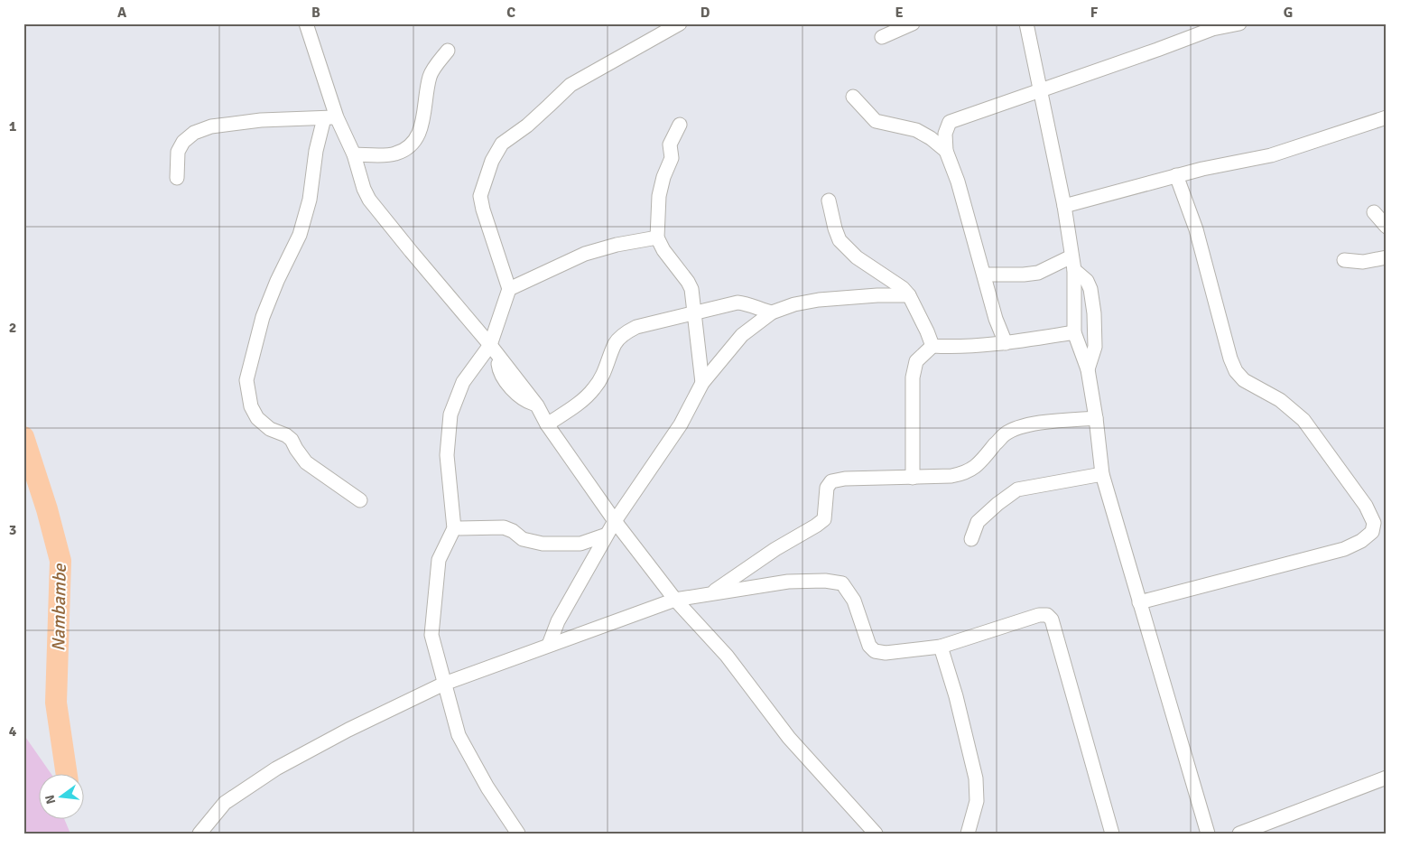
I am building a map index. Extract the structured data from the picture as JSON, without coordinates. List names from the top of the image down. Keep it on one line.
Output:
{"water":["Nambambe"],"north":"left","grid":{"columns":["A","B","C","D","E","F","G"],"rows":["1","2","3","4"]}}
